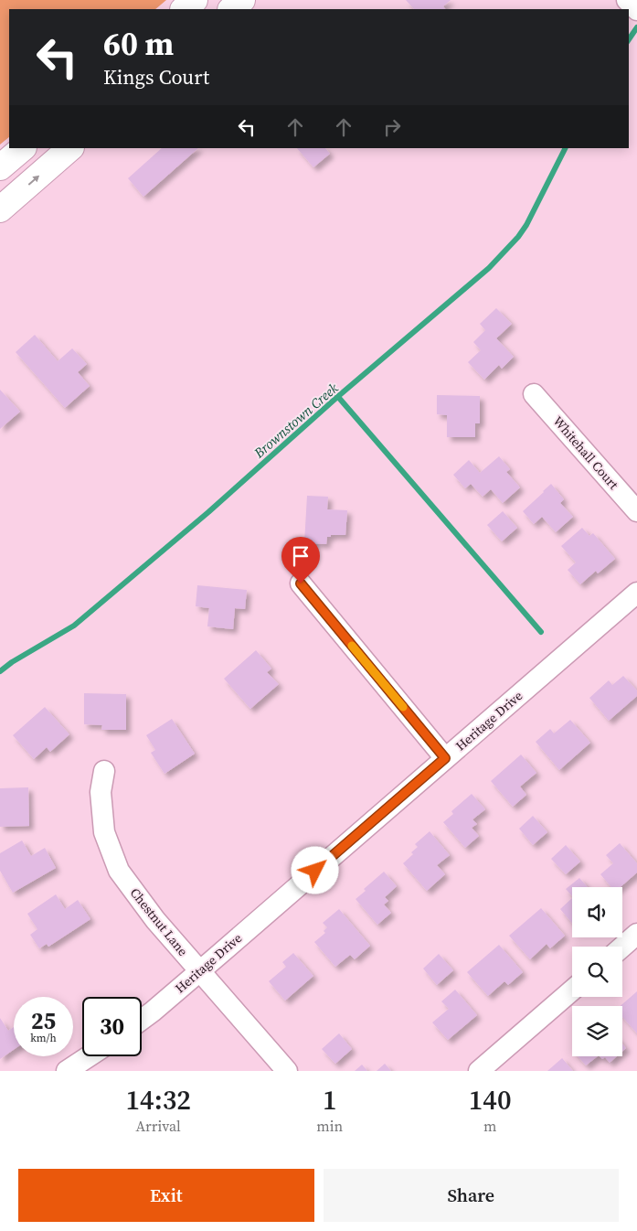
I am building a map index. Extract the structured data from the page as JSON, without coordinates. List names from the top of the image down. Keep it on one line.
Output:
{"streets":{"street":["Whitehall Court","Heritage Drive","Chestnut Lane"]},"crossings":[["Heritage Drive","Chestnut Lane"]],"water":["Brownstown Creek"],"page":{"turn":["60 m","Kings Court"],"speed":"25 km/h","limit":"30","eta":["14:32","Arrival","1","min","140","m"],"buttons":["Exit","Share"]}}
